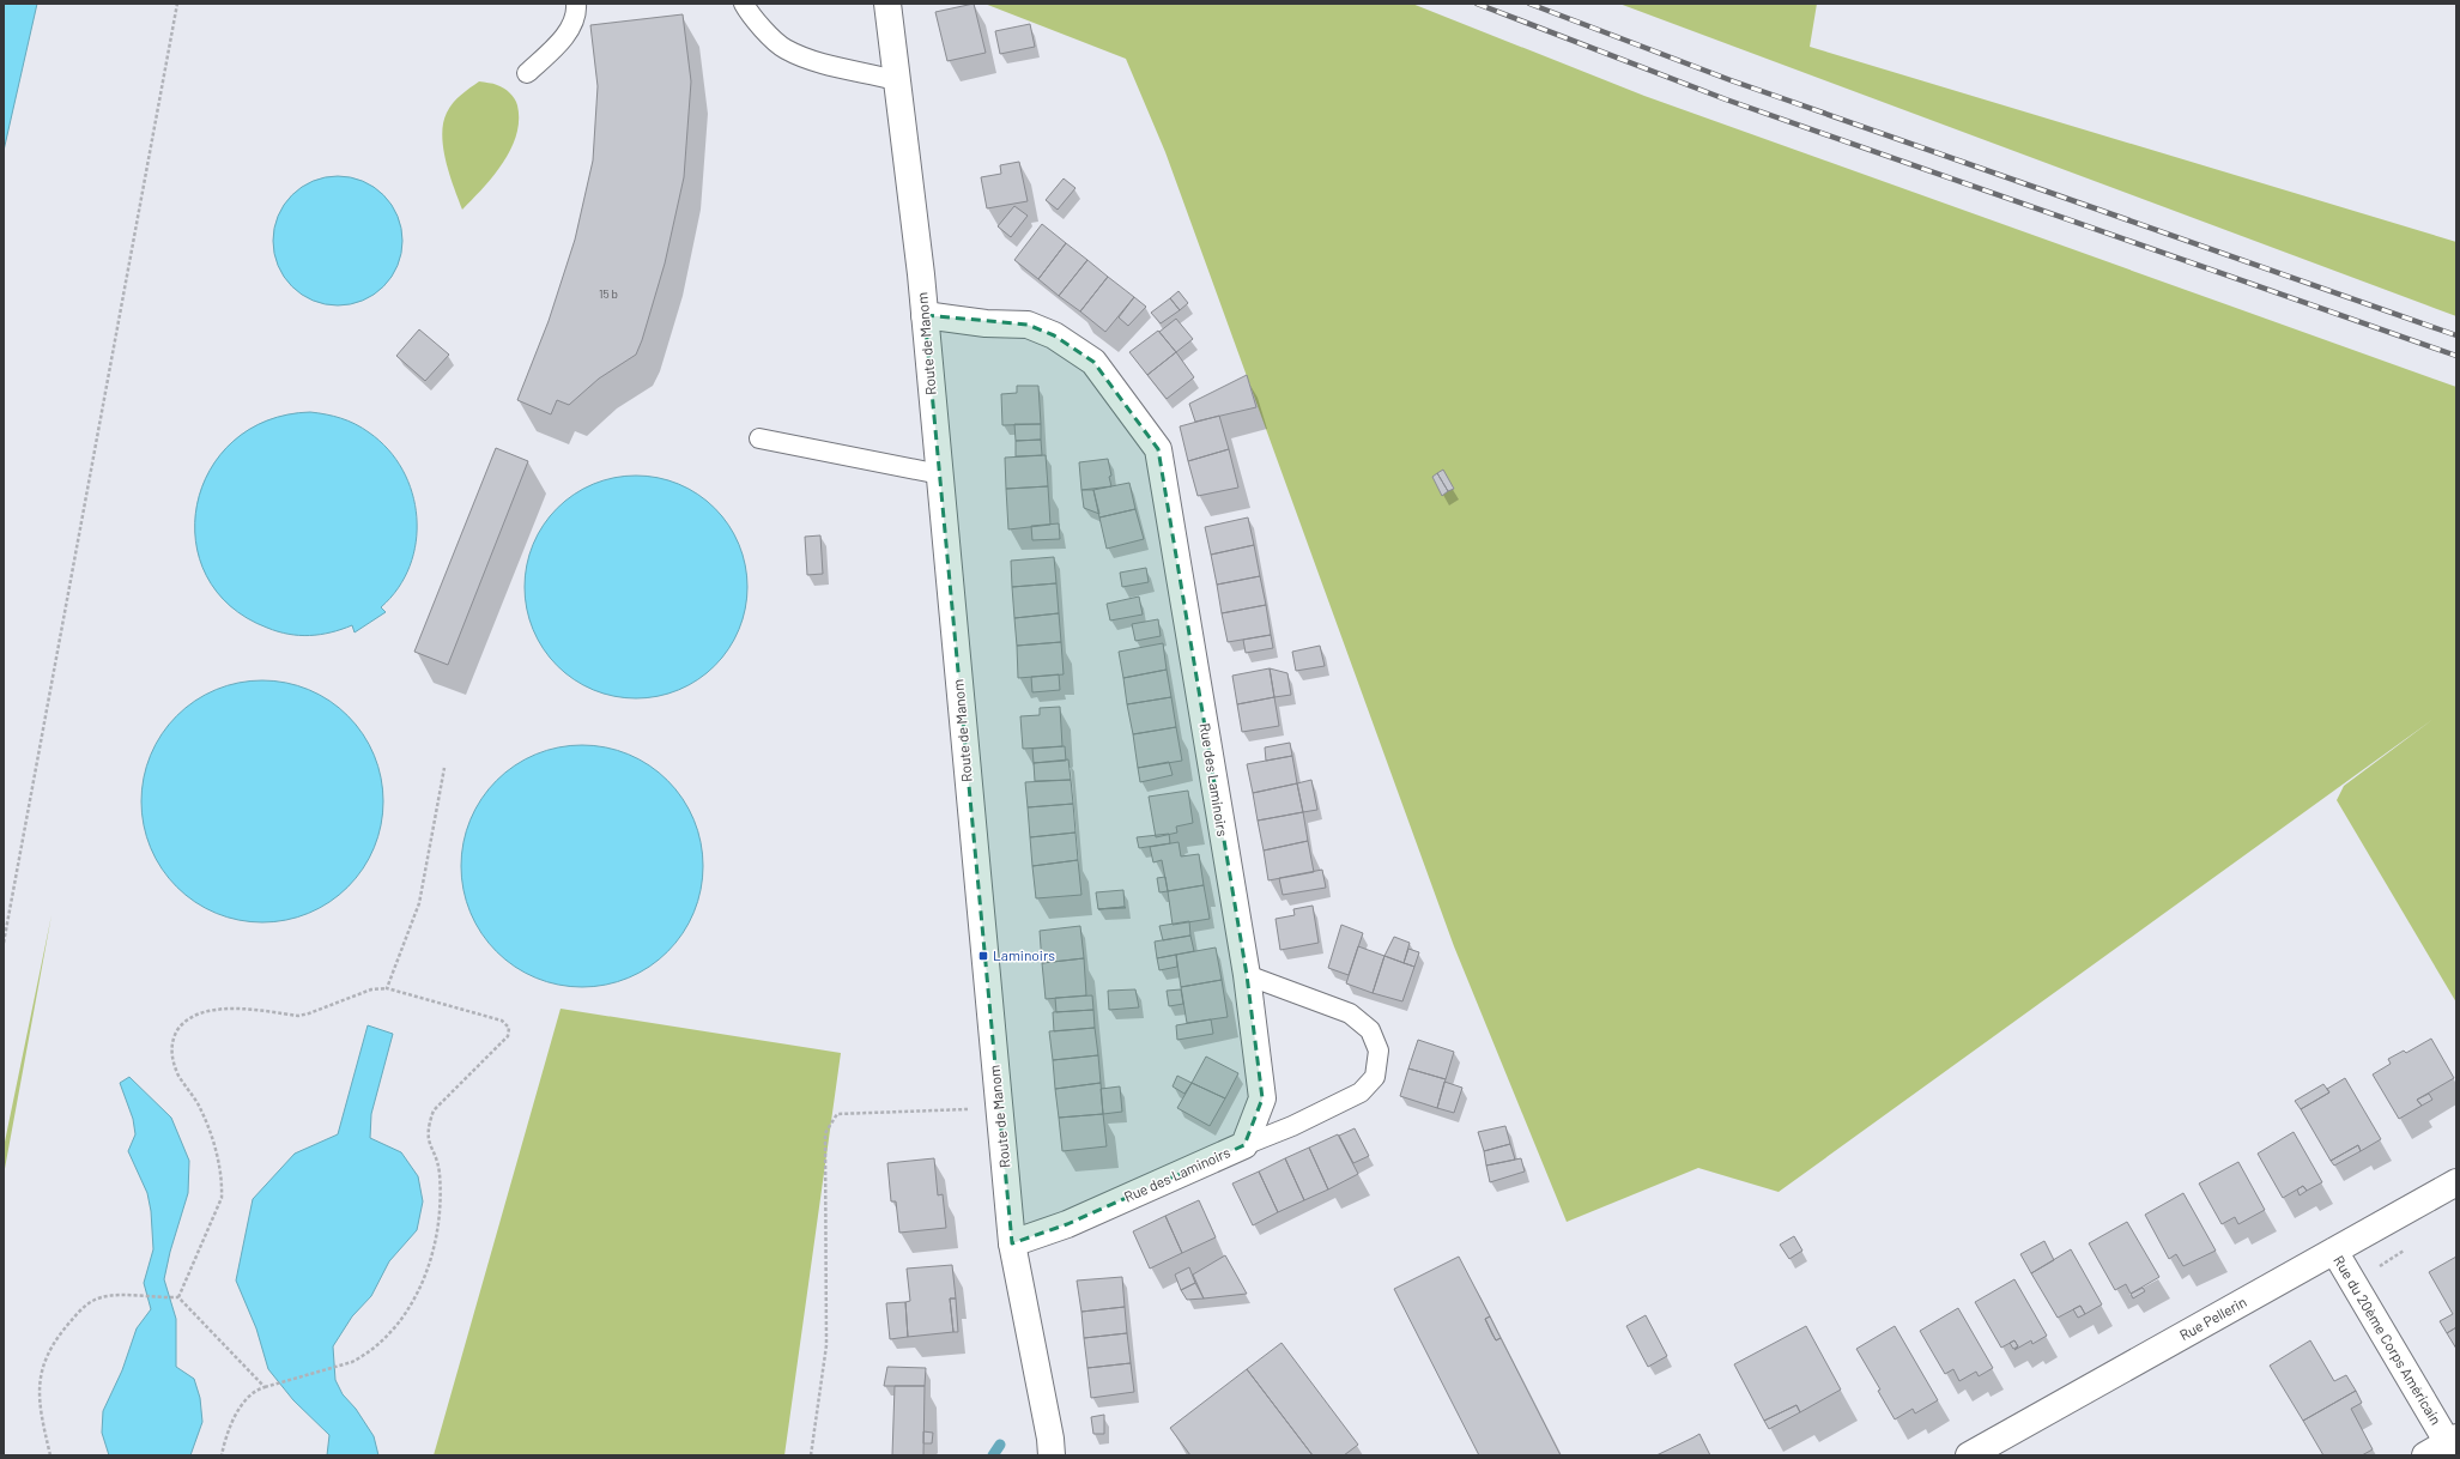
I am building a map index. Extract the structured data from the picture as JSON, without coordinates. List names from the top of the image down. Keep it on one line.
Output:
{"streets":{"street":["Route de Manom","Rue des Laminoirs","Rue Pellerin","Rue du 20ème Corps Américain"]},"crossings":[["Route de Manom","Rue des Laminoirs"],["Rue Pellerin","Rue du 20ème Corps Américain"]],"places":{"transit":["Laminoirs"]},"house_numbers":["15 b"]}
